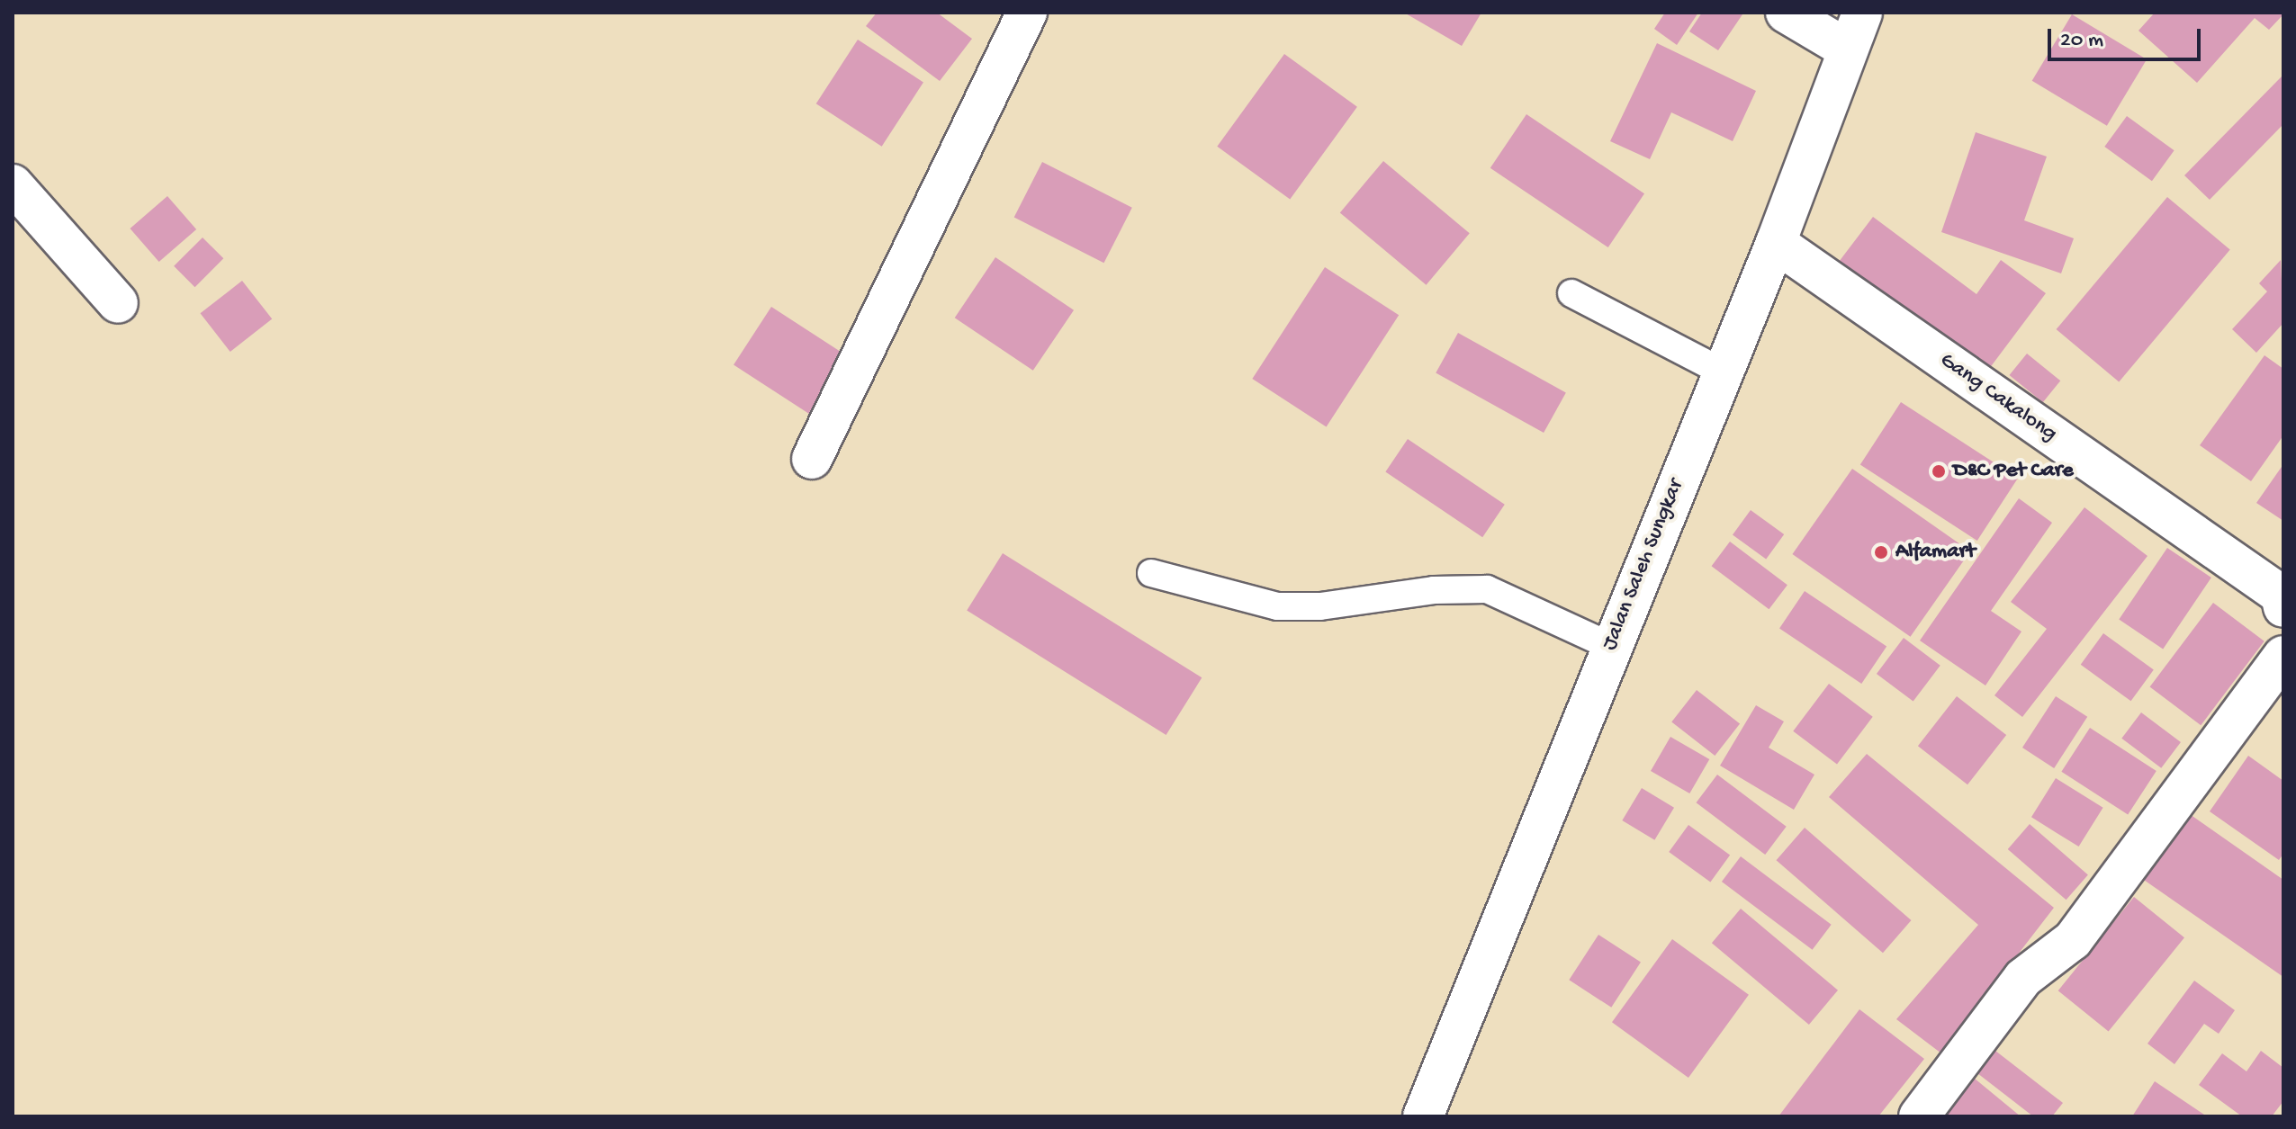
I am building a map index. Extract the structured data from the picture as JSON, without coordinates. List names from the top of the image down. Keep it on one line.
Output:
{"streets":{"main road":["Gang Cakalong","Jalan Saleh Sungkar"]},"crossings":[["Gang Cakalong","Jalan Saleh Sungkar"]],"places":["D&C Pet Care","Alfamart"],"scale_bar":"20 m"}
